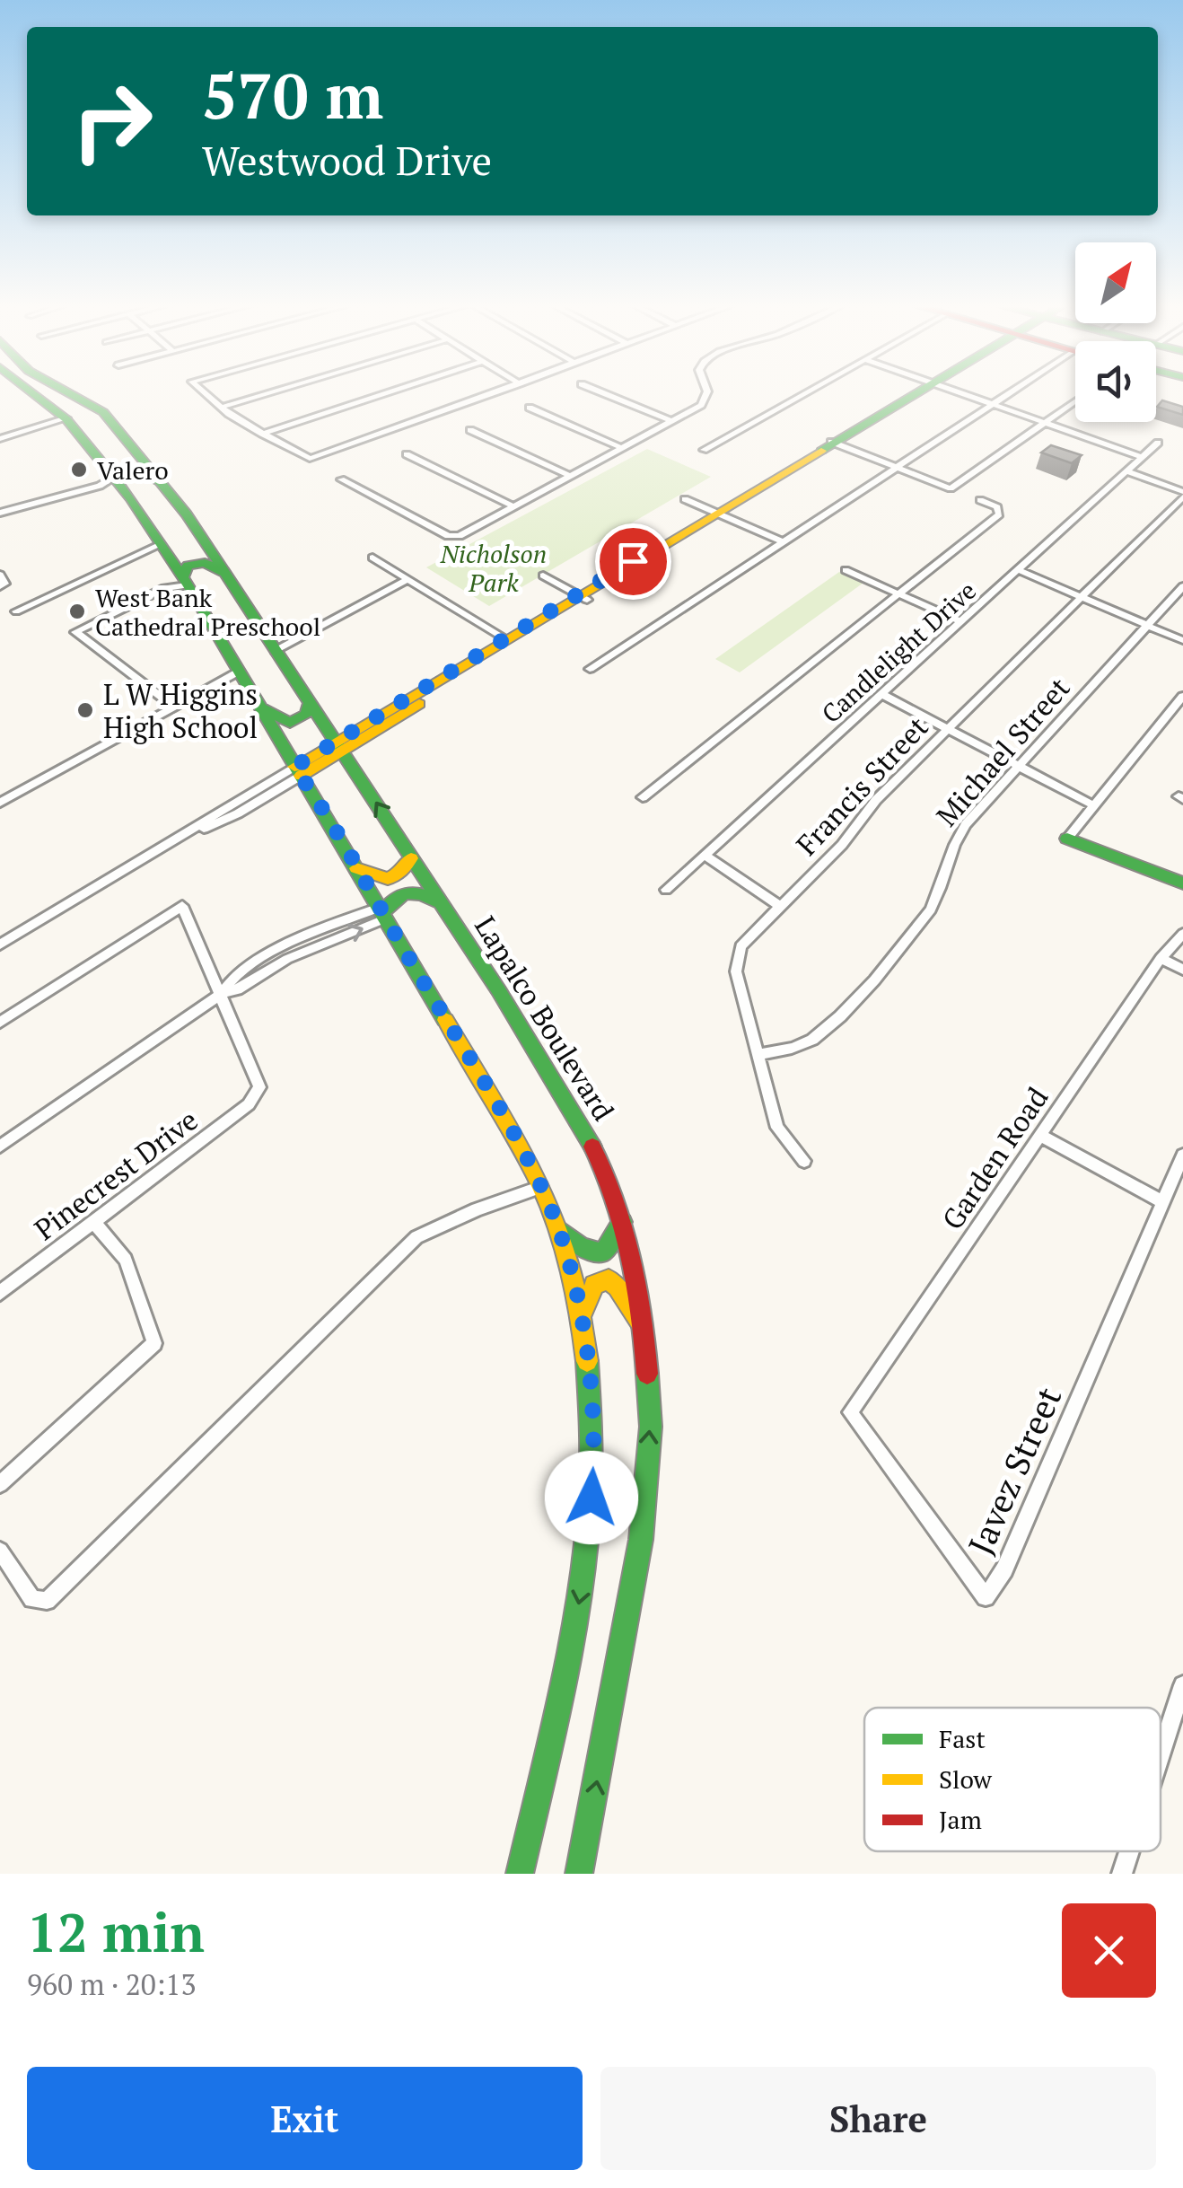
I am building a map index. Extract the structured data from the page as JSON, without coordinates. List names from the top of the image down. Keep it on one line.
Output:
{"streets":{"main road":["Lapalco Boulevard"],"street":["Candlelight Drive","Michael Street","Francis Street","Garden Road","Pinecrest Drive","Javez Street"]},"crossings":[["Michael Street","Francis Street"],["Garden Road","Javez Street"]],"parks":["Nicholson Park"],"places":["Valero","West Bank Cathedral Preschool","L W Higgins High School"],"legend":["Fast","Slow","Jam"],"north":"top right","page":{"turn":["570 m","Westwood Drive"],"heading":["12 min","960 m · 20:13"],"buttons":["Exit","Share"]}}
